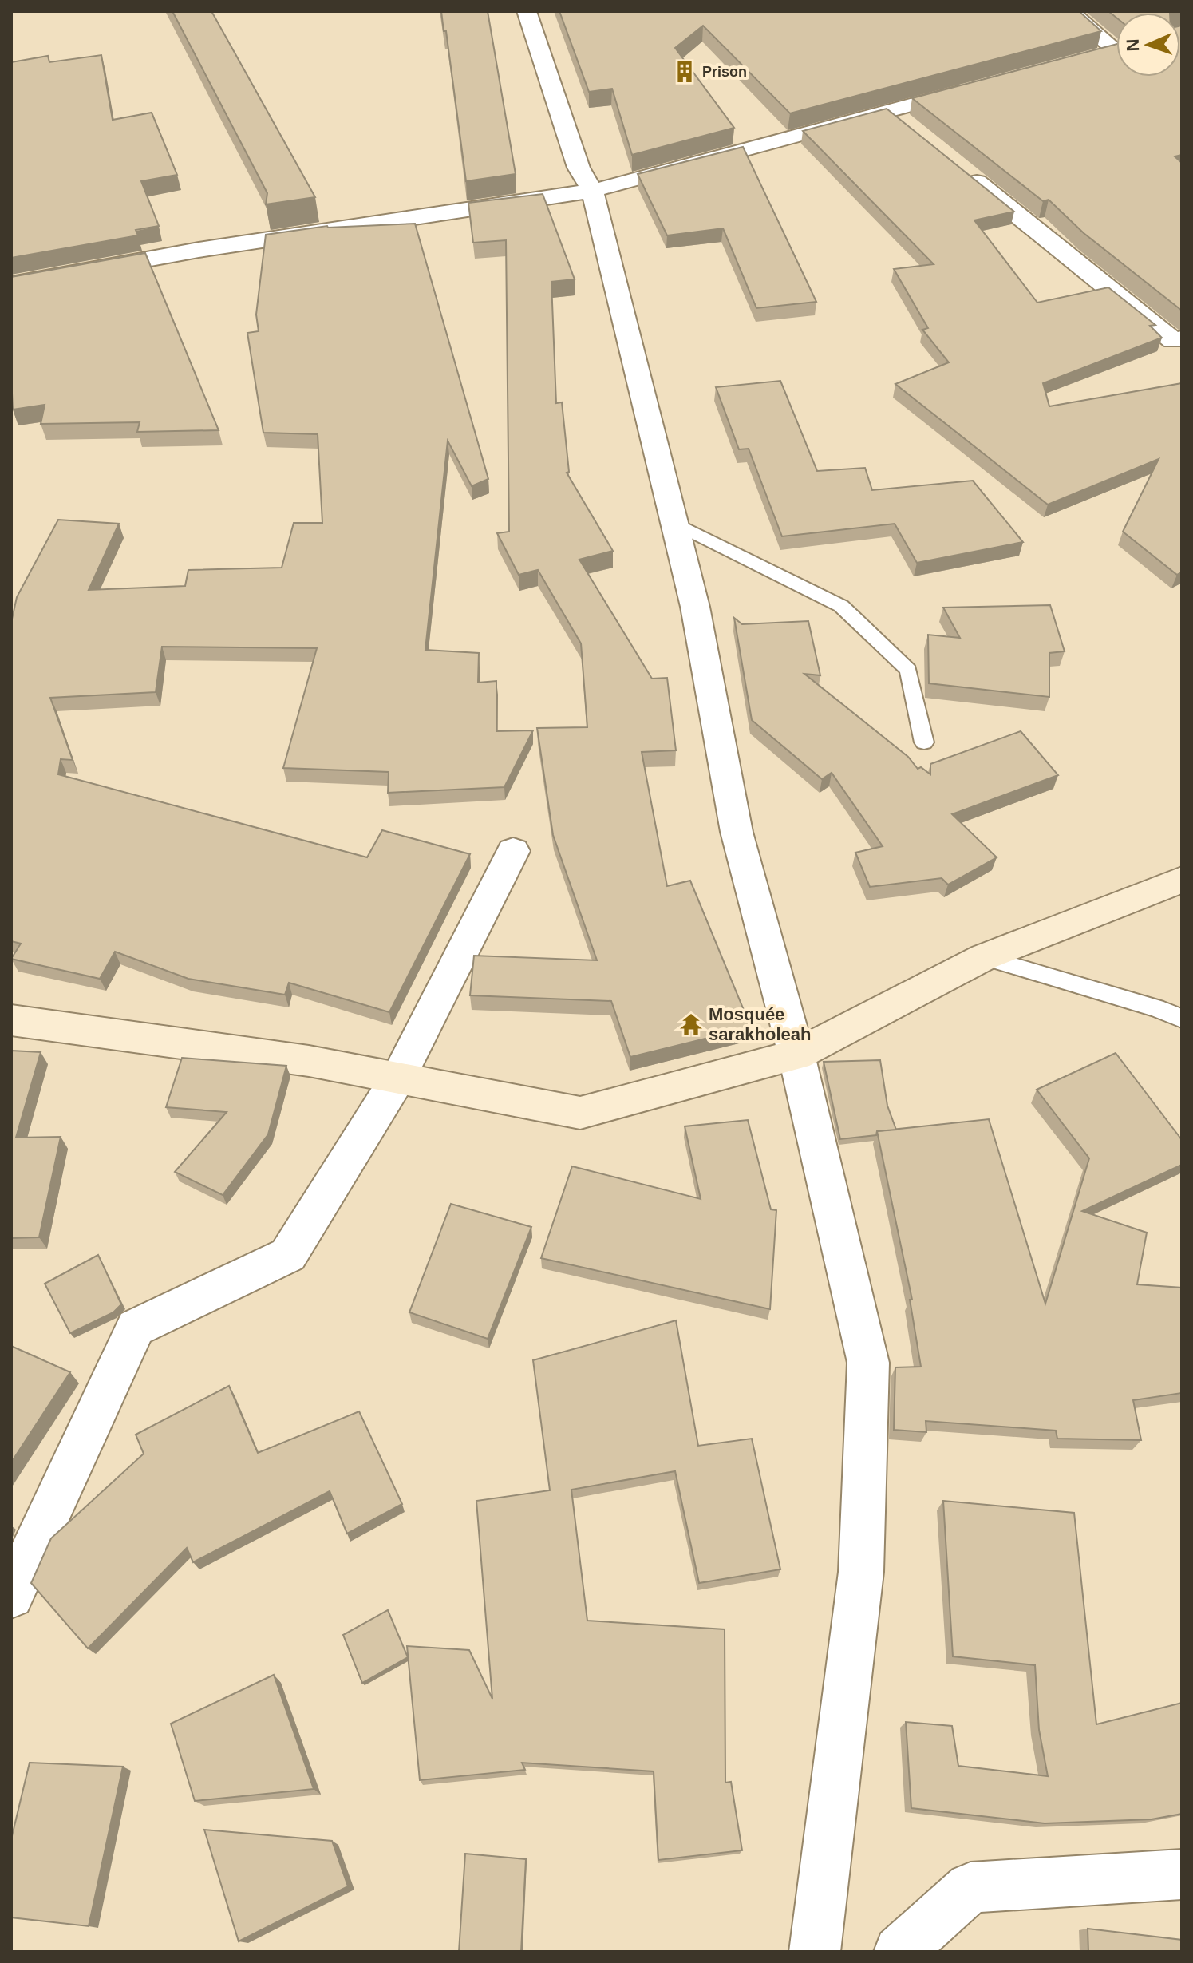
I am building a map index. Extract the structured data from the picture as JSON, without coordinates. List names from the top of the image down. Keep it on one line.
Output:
{"places":{"building":["Prison"],"temple":["Mosquée sarakholeah"]},"north":"left"}
